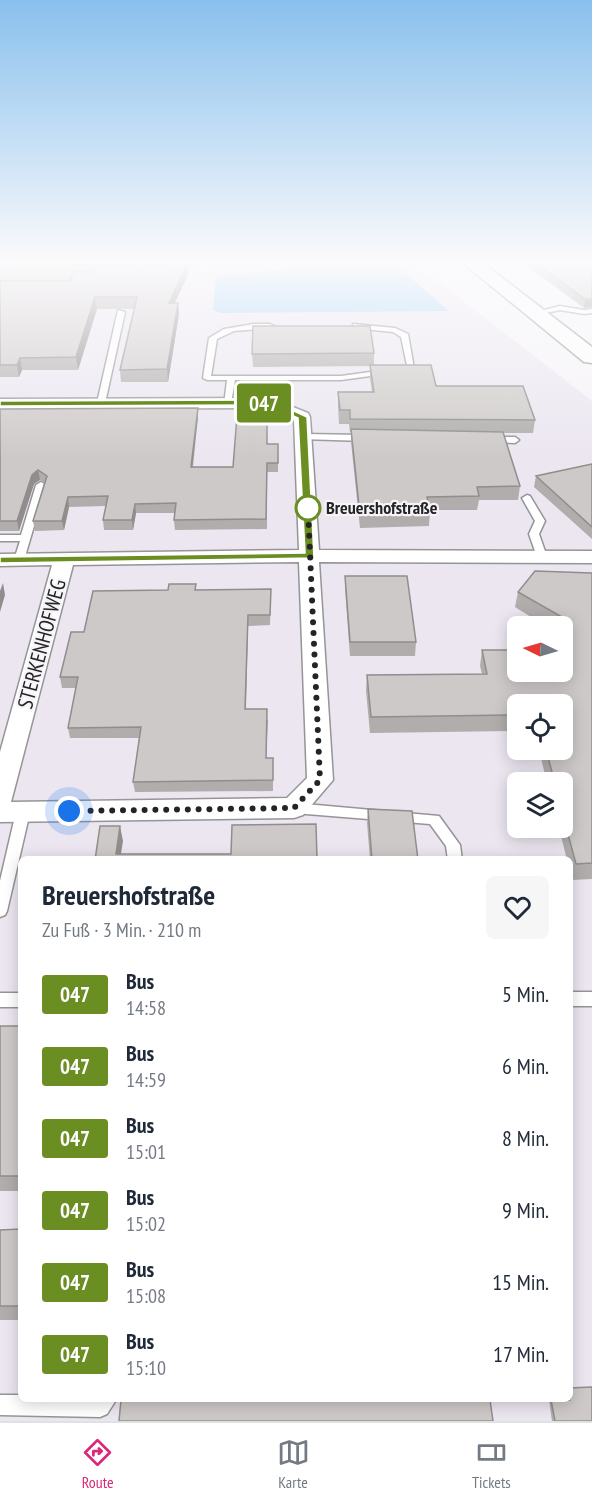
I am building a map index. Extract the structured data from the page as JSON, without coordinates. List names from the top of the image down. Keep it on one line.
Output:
{"streets":{"street":["STERKENHOFWEG"]},"places":["Breuershofstraße"],"lines":["bus line 047"],"north":"left","page":{"on_map":"047","heading":["Breuershofstraße","Zu Fuß · 3 Min. · 210 m"],"list":[{"mark":"047","name":"Bus","note":"14:58","value":"5 Min."},{"mark":"047","name":"Bus","note":"14:59","value":"6 Min."},{"mark":"047","name":"Bus","note":"15:01","value":"8 Min."},{"mark":"047","name":"Bus","note":"15:02","value":"9 Min."},{"mark":"047","name":"Bus","note":"15:08","value":"15 Min."},{"mark":"047","name":"Bus","note":"15:10","value":"17 Min."}],"tabs":["Route","Karte","Tickets"]}}
